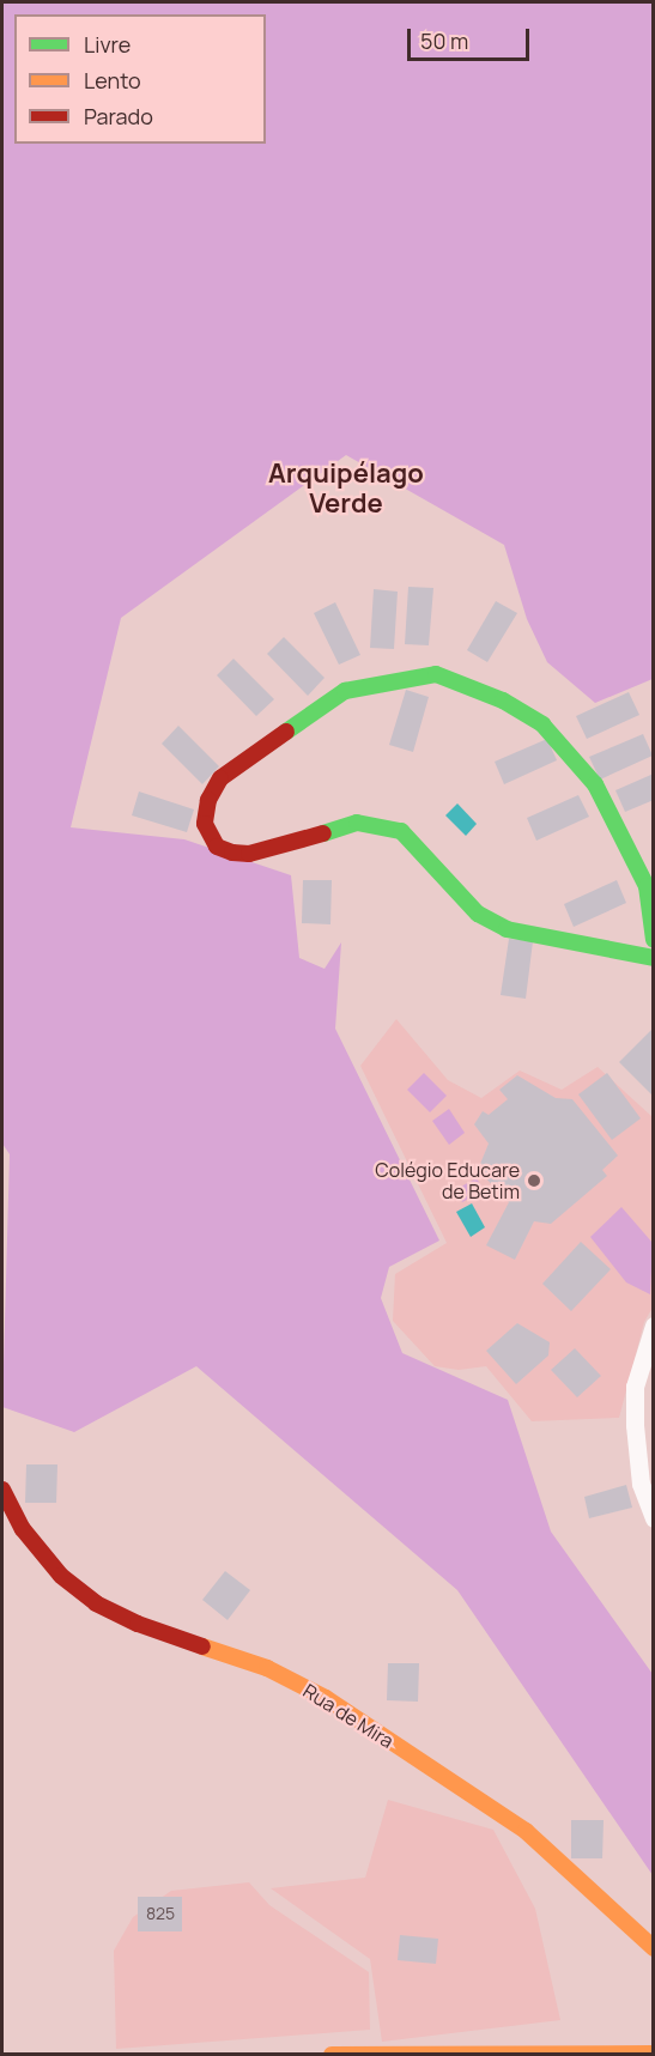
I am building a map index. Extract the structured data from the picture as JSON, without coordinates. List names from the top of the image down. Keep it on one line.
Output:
{"streets":{"street":["Rua de Mira"]},"districts":["Arquipélago Verde"],"places":["Colégio Educare de Betim"],"house_numbers":["825"],"legend":["Livre","Lento","Parado"],"scale_bar":"50 m"}
